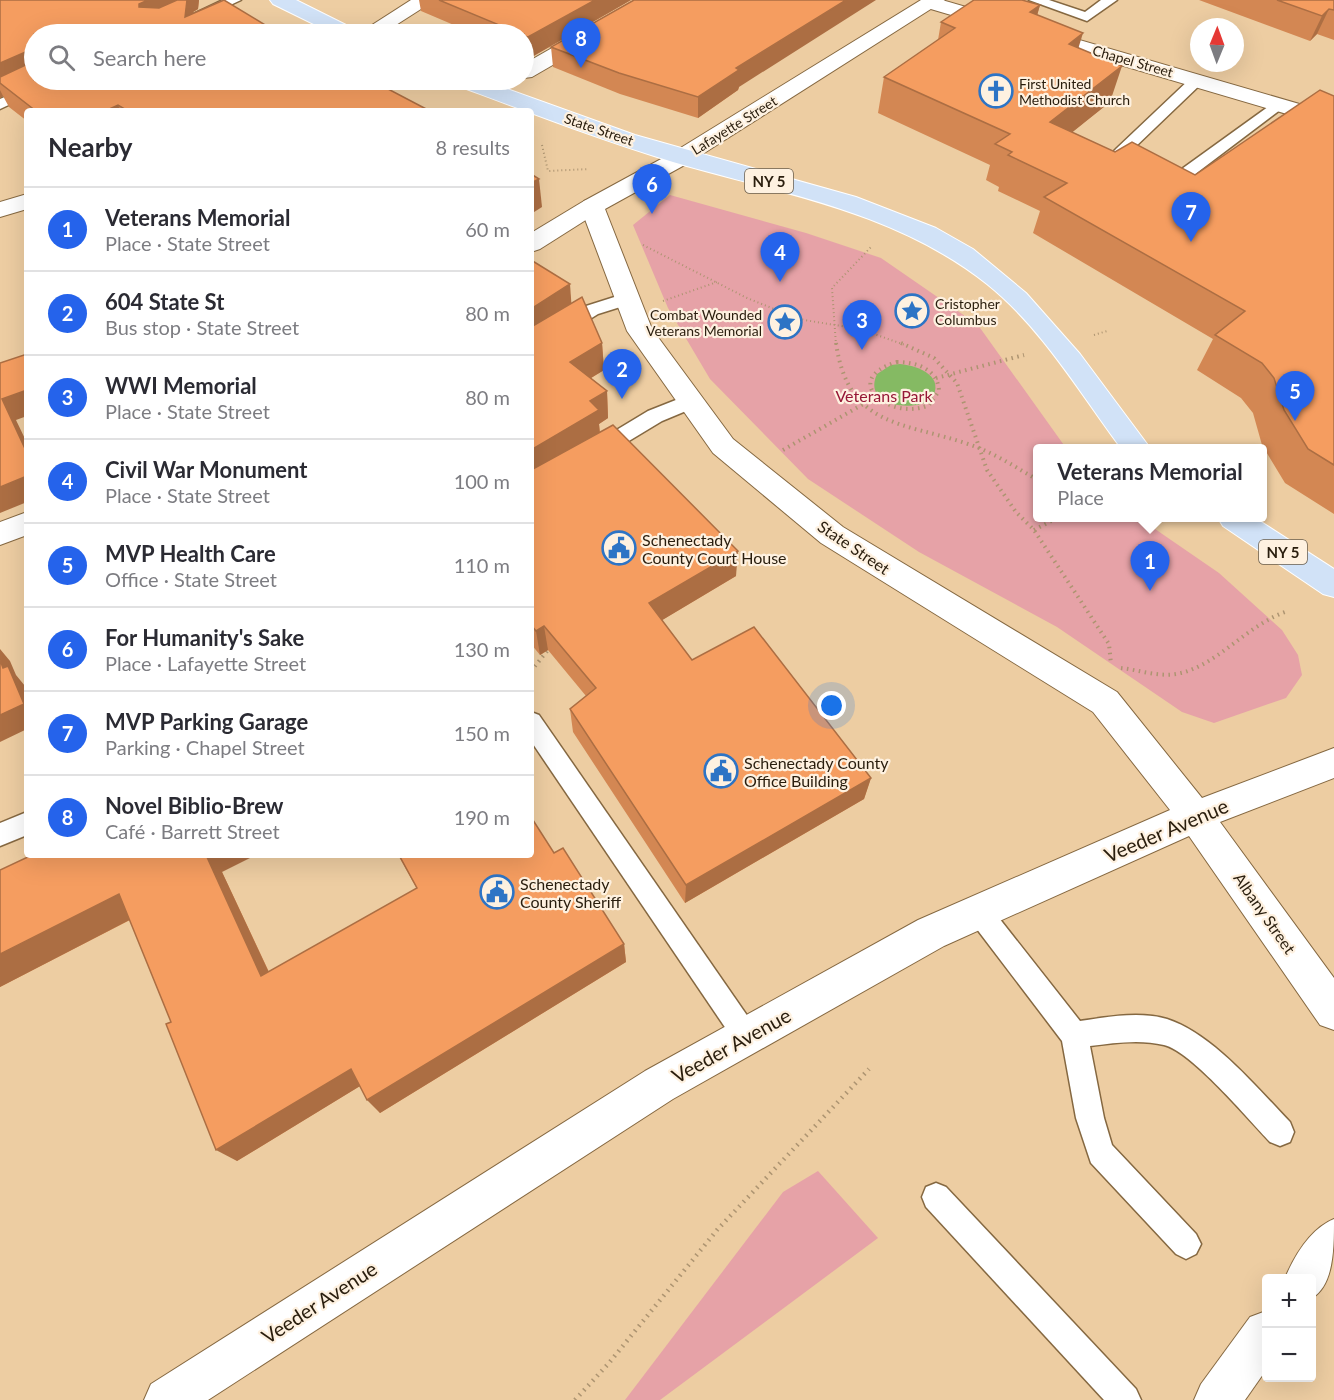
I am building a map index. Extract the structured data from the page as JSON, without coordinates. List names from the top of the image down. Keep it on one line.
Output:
{"streets":{"main road":["State Street","NY 5"],"street":["Chapel Street","Lafayette Street","Veeder Avenue","Albany Street"]},"crossings":[["Chapel Street","Lafayette Street"],["Lafayette Street","State Street"],["State Street","Veeder Avenue"],["State Street","Albany Street"],["Veeder Avenue","Albany Street"]],"parks":["Veterans Park"],"places":{"church":["First United Methodist Church"],"place":["Cristopher Columbus","Combat Wounded Veterans Memorial"],"public building":["Schenectady County Court House","Schenectady County Office Building","Schenectady County Sheriff"]},"north":"top","page":{"pins":["8","6","7","4","3","2","5","1"],"search":"Search here","heading":["Nearby","8 results"],"list":[{"mark":"1","name":"Veterans Memorial","note":"Place · State Street","value":"60 m"},{"mark":"2","name":"604 State St","note":"Bus stop · State Street","value":"80 m"},{"mark":"3","name":"WWI Memorial","note":"Place · State Street","value":"80 m"},{"mark":"4","name":"Civil War Monument","note":"Place · State Street","value":"100 m"},{"mark":"5","name":"MVP Health Care","note":"Office · State Street","value":"110 m"},{"mark":"6","name":"For Humanity's Sake","note":"Place · Lafayette Street","value":"130 m"},{"mark":"7","name":"MVP Parking Garage","note":"Parking · Chapel Street","value":"150 m"},{"mark":"8","name":"Novel Biblio-Brew","note":"Café · Barrett Street","value":"190 m"}],"popup":["Veterans Memorial","Place"],"map_buttons":["+","−"]}}
